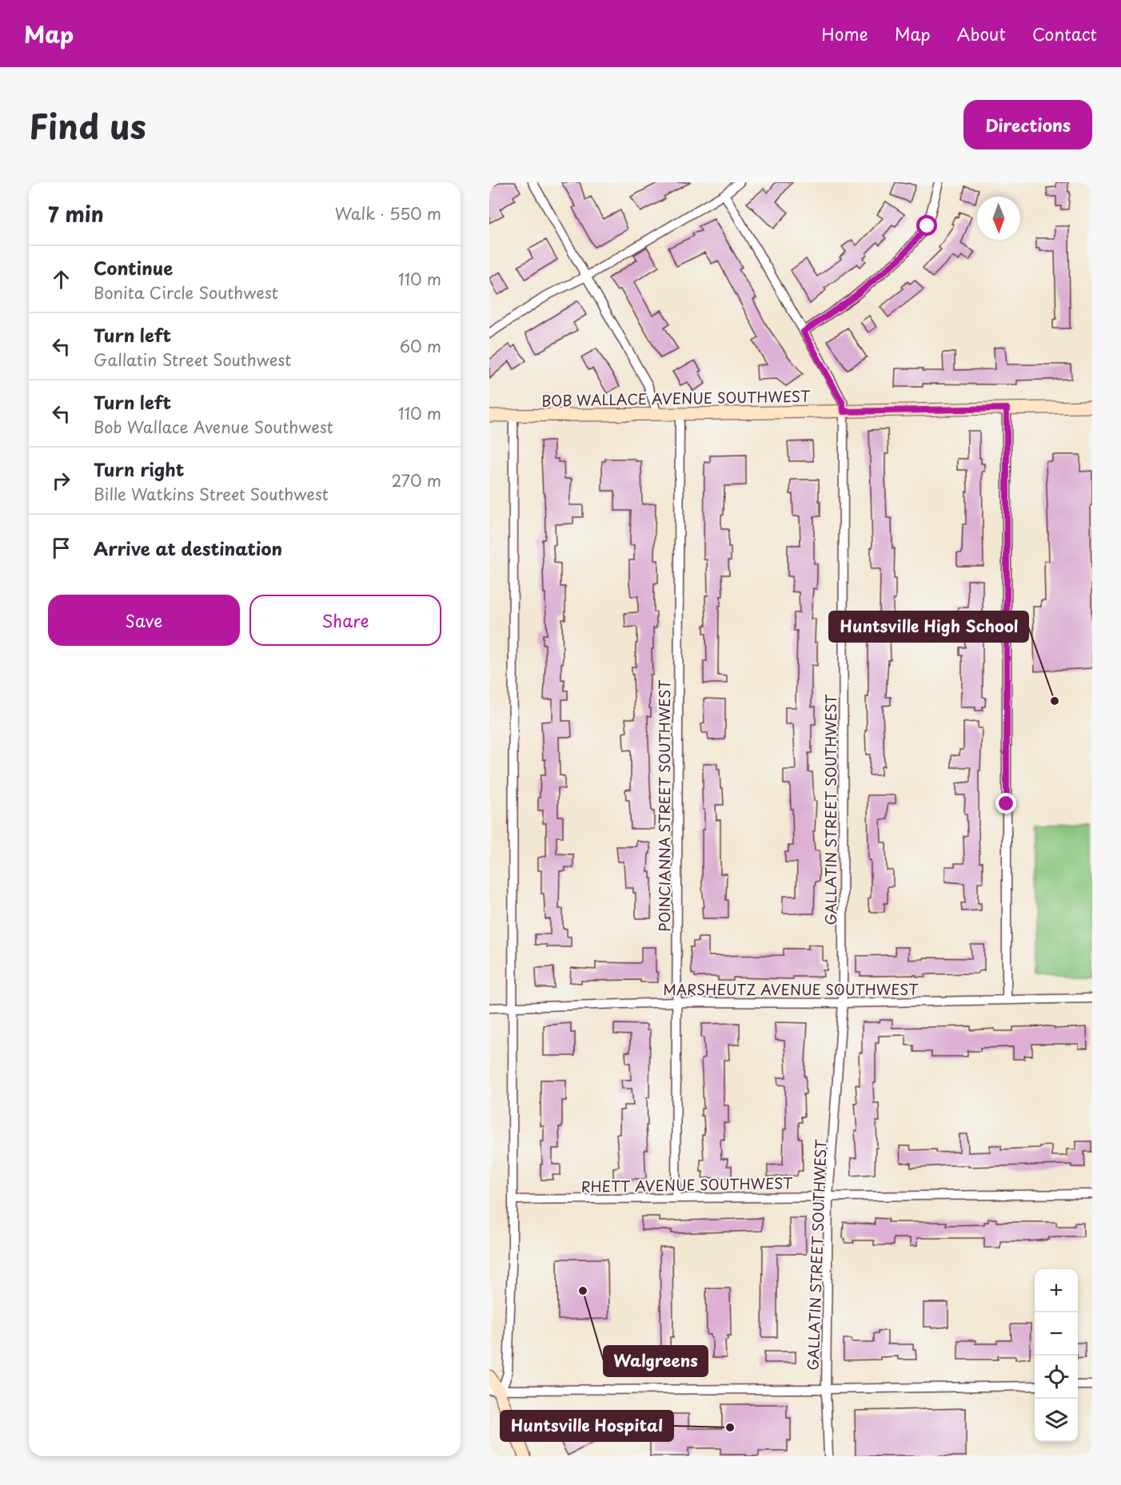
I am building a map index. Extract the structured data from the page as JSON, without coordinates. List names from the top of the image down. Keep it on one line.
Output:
{"streets":{"main road":["BOB WALLACE AVENUE SOUTHWEST"],"street":["POINCIANNA STREET SOUTHWEST","GALLATIN STREET SOUTHWEST","MARSHEUTZ AVENUE SOUTHWEST","RHETT AVENUE SOUTHWEST"]},"crossings":[["BOB WALLACE AVENUE SOUTHWEST","POINCIANNA STREET SOUTHWEST"],["BOB WALLACE AVENUE SOUTHWEST","GALLATIN STREET SOUTHWEST"],["POINCIANNA STREET SOUTHWEST","MARSHEUTZ AVENUE SOUTHWEST"],["POINCIANNA STREET SOUTHWEST","RHETT AVENUE SOUTHWEST"],["GALLATIN STREET SOUTHWEST","MARSHEUTZ AVENUE SOUTHWEST"],["GALLATIN STREET SOUTHWEST","RHETT AVENUE SOUTHWEST"]],"places":["Huntsville High School","Walgreens","Huntsville Hospital"],"north":"bottom","page":{"header":"Map","nav":["Home","Map","About","Contact"],"title":"Find us","buttons":["Directions",["Save","Share"]],"heading":["7 min","Walk · 550 m"],"list":[["Continue","Bonita Circle Southwest","110 m"],["Turn left","Gallatin Street Southwest","60 m"],["Turn left","Bob Wallace Avenue Southwest","110 m"],["Turn right","Bille Watkins Street Southwest","270 m"],"Arrive at destination"],"map_buttons":["+","−"]}}
